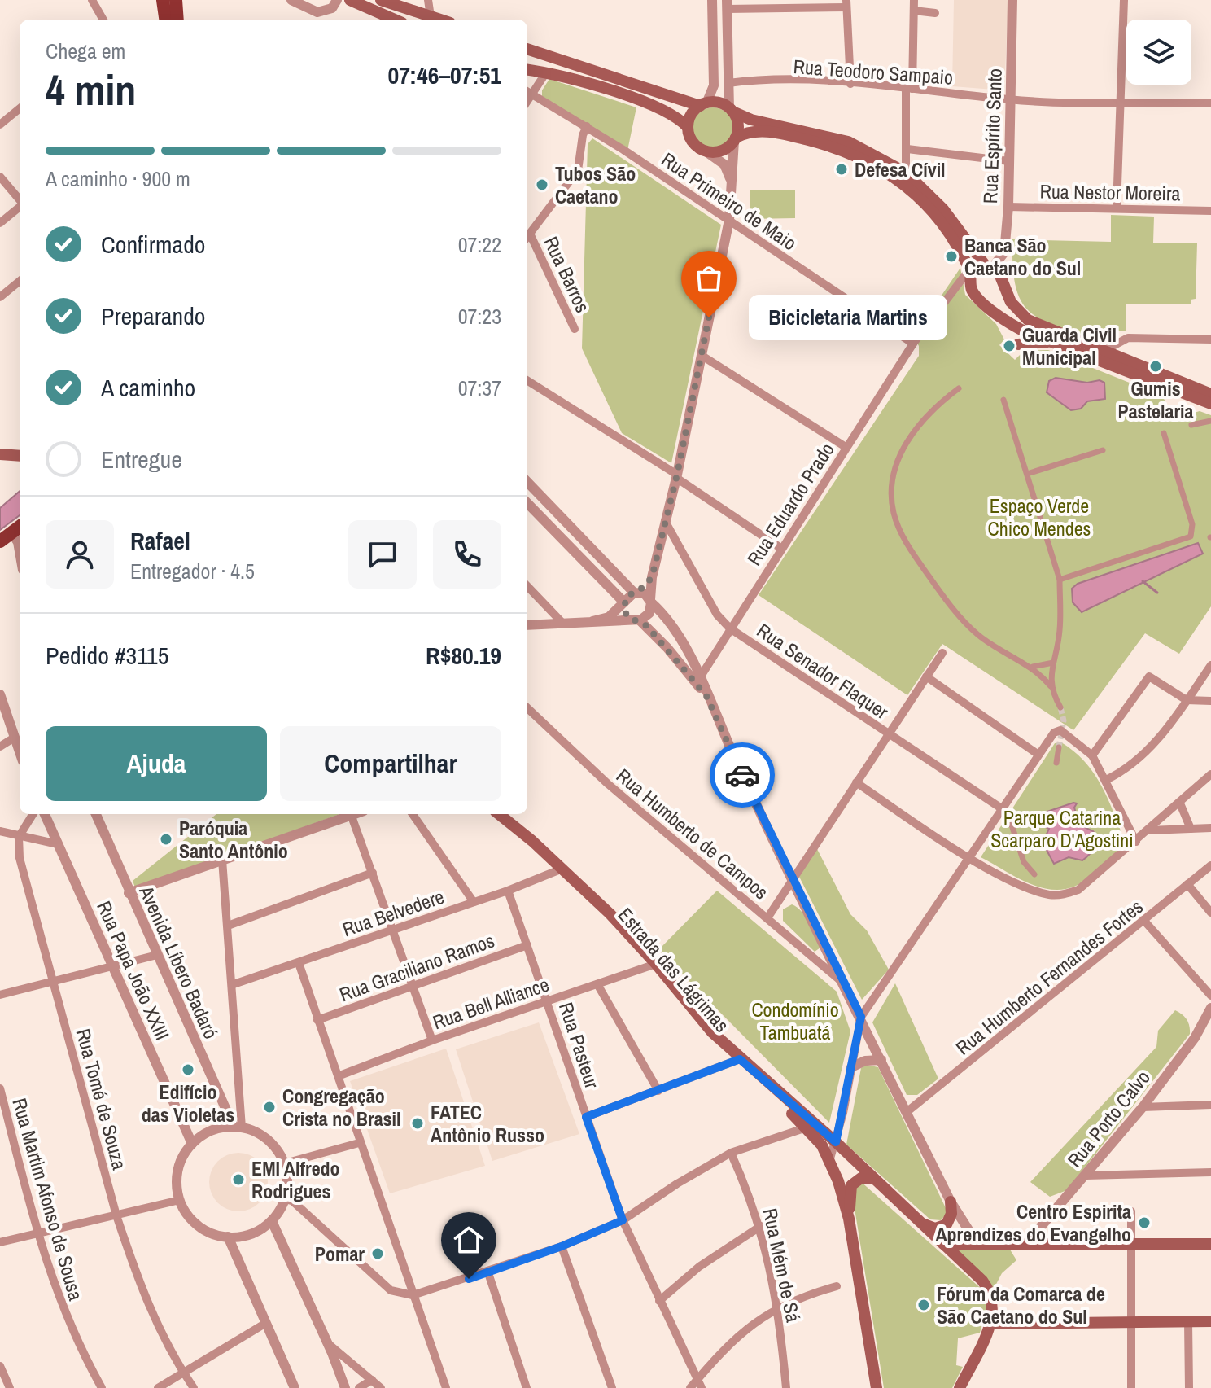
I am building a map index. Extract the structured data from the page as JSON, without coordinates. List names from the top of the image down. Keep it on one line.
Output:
{"streets":{"main road":["Estrada das Lágrimas"],"street":["Rua Teodoro Sampaio","Rua Espírito Santo","Rua Nestor Moreira","Rua Primeiro de Maio","Rua Barros","Rua Eduardo Prado","Rua Senador Flaquer","Rua Humberto de Campos","Rua Belvedere","Avenida Líbero Badaró","Rua Graciliano Ramos","Rua Papa João XXIII","Rua Humberto Fernandes Fortes","Rua Bell Alliance","Rua Pasteur","Rua Tomé de Souza","Rua Porto Calvo","Rua Martim Afonso de Sousa","Rua Mém de Sá"]},"crossings":[["Rua Teodoro Sampaio","Rua Espírito Santo"],["Rua Espírito Santo","Rua Nestor Moreira"],["Rua Espírito Santo","Rua Eduardo Prado"],["Rua Primeiro de Maio","Rua Eduardo Prado"],["Rua Eduardo Prado","Rua Senador Flaquer"],["Rua Belvedere","Estrada das Lágrimas"],["Rua Belvedere","Rua Pasteur"],["Avenida Líbero Badaró","Rua Papa João XXIII"],["Rua Graciliano Ramos","Rua Pasteur"],["Estrada das Lágrimas","Rua Bell Alliance"],["Rua Bell Alliance","Rua Pasteur"]],"parks":["Espaço Verde Chico Mendes","Parque Catarina Scarparo D'Agostini","Condomínio Tambuatá"],"places":["Defesa Cívil","Tubos São Caetano","Banca São Caetano do Sul","Bicicletaria Martins","Guarda Civil Municipal","Gumis Pastelaria","Paróquia Santo Antônio","Edifício das Violetas","Congregação Crista no Brasil","FATEC Antônio Russo","EMI Alfredo Rodrigues","Centro Espirita Aprendizes do Evangelho","Pomar","Fórum da Comarca de São Caetano do Sul"],"page":{"heading":["4 min","Chega em","07:46–07:51"],"panel":["Rafael","Entregador · 4.5","Pedido #3115","R$80.19"],"bar":"A caminho · 900 m","list":[["Confirmado","07:22"],["Preparando","07:23"],["A caminho","07:37"],"Entregue"],"bubble":"Bicicletaria Martins","buttons":["Ajuda","Compartilhar"]}}
